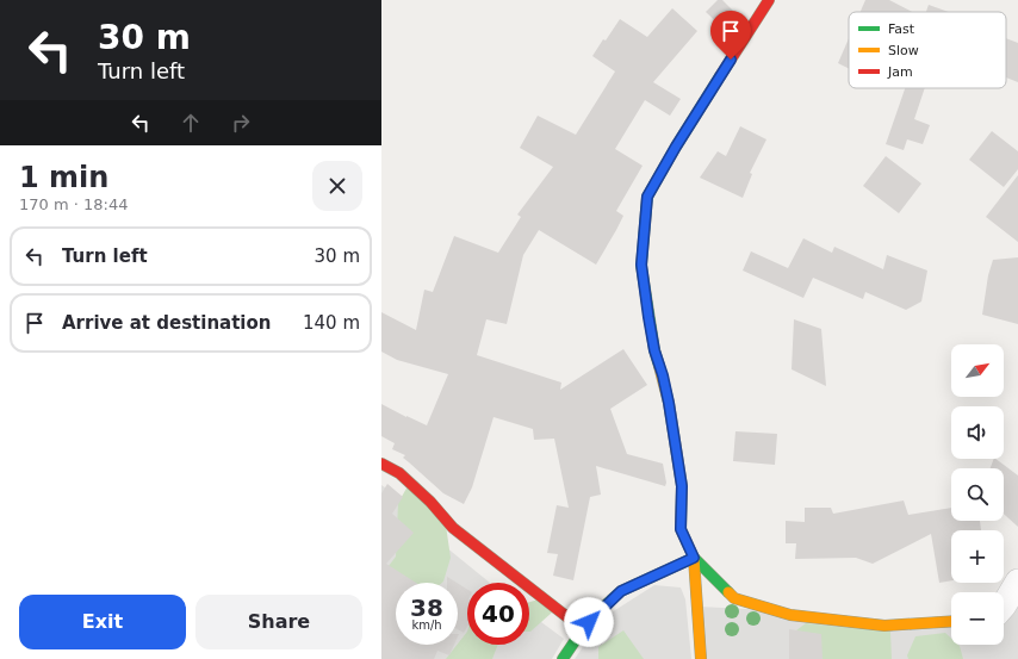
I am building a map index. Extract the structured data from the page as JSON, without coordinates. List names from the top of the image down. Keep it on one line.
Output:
{"legend":["Fast","Slow","Jam"],"north":"top right","page":{"turn":["30 m","Turn left"],"heading":["1 min","170 m · 18:44"],"list":[{"name":"Turn left","value":"30 m"},{"name":"Arrive at destination","value":"140 m"}],"map_buttons":["+","−"],"speed":"38 km/h","limit":"40","buttons":["Exit","Share"]}}
